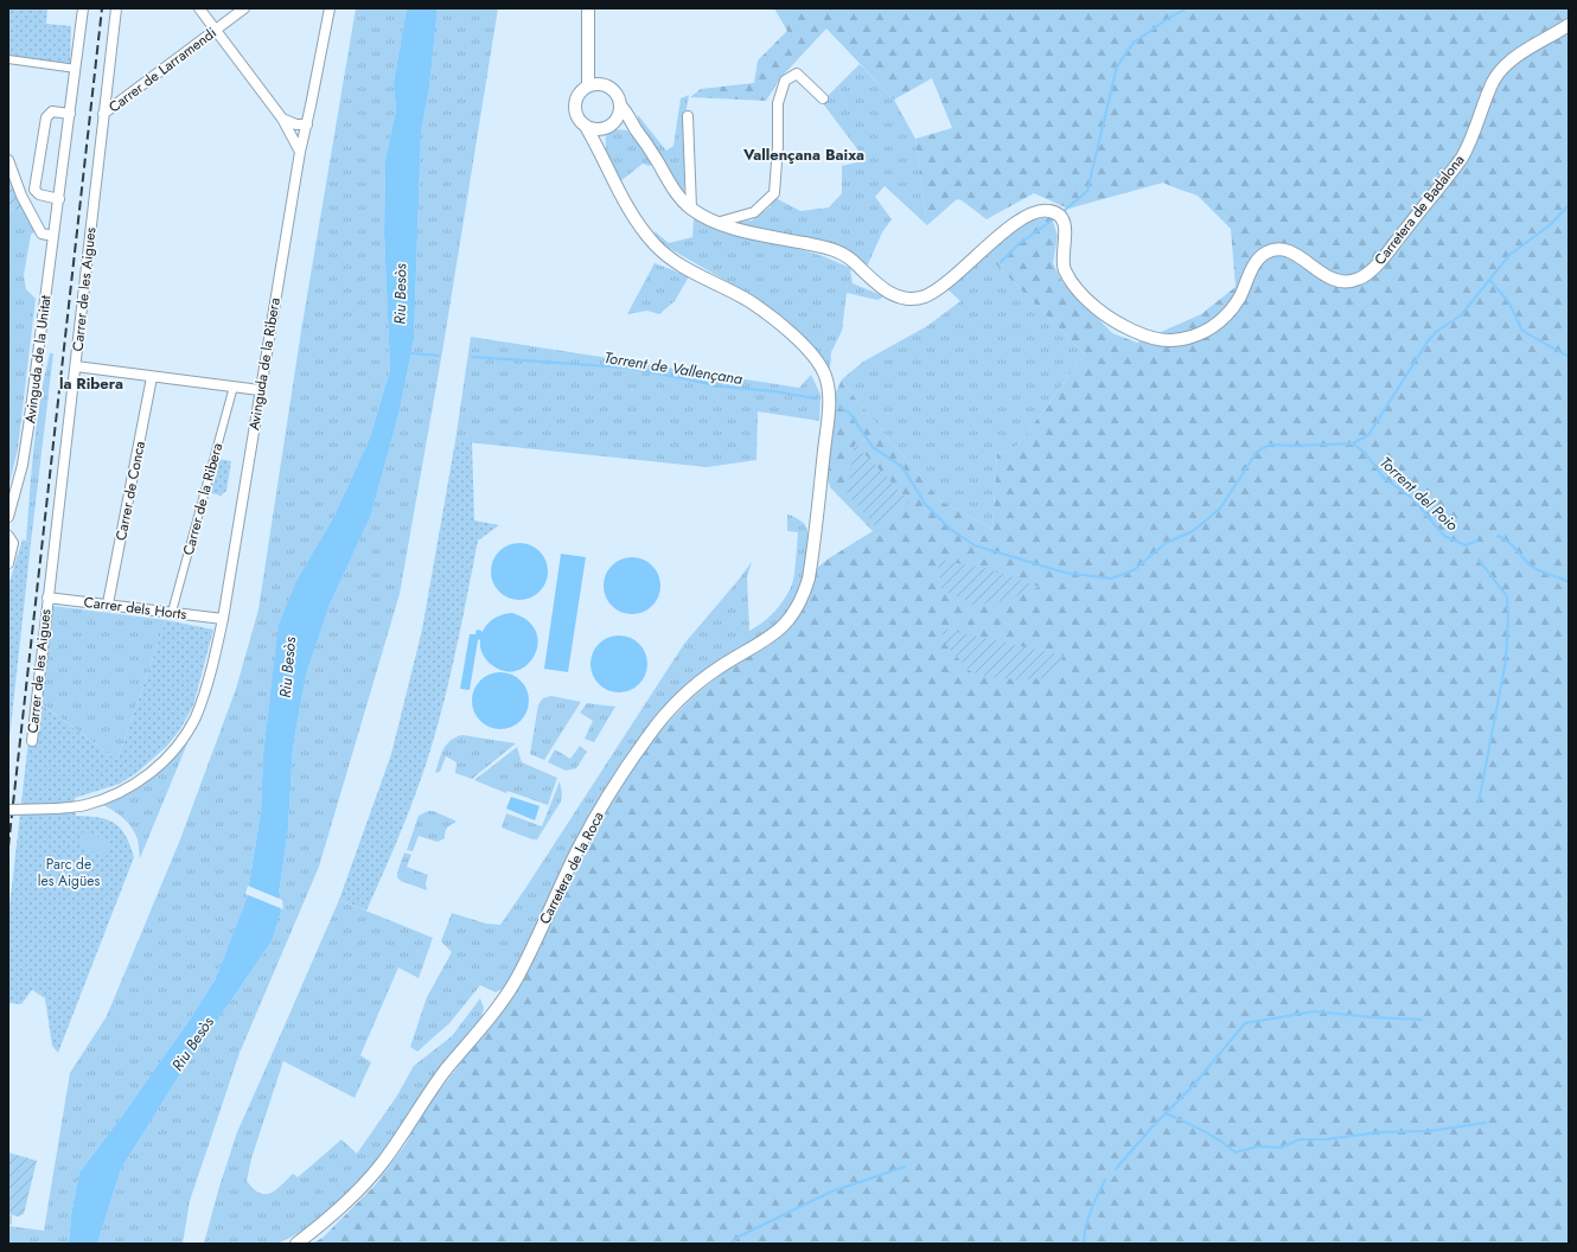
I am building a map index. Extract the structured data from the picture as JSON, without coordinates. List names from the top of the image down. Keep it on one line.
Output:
{"streets":{"street":["Carrer de Larramendi","Carretera de Badalona","Carrer de les Aigues","Avinguda de la Unitat","Avinguda de la Ribera","Carrer de Conca","Carrer de la Ribera","Carrer dels Horts","Carretera de la Roca"]},"crossings":[["Carrer de Larramendi","Carrer de les Aigues"],["Carrer de les Aigues","Carrer dels Horts"],["Avinguda de la Ribera","Carrer dels Horts"],["Carrer de Conca","Carrer dels Horts"],["Carrer de la Ribera","Carrer dels Horts"]],"districts":["Vallençana Baixa","la Ribera"],"water":["Riu Besòs","Torrent de Vallençana","Torrent del Poio"],"parks":["Parc de les Aigües"]}
